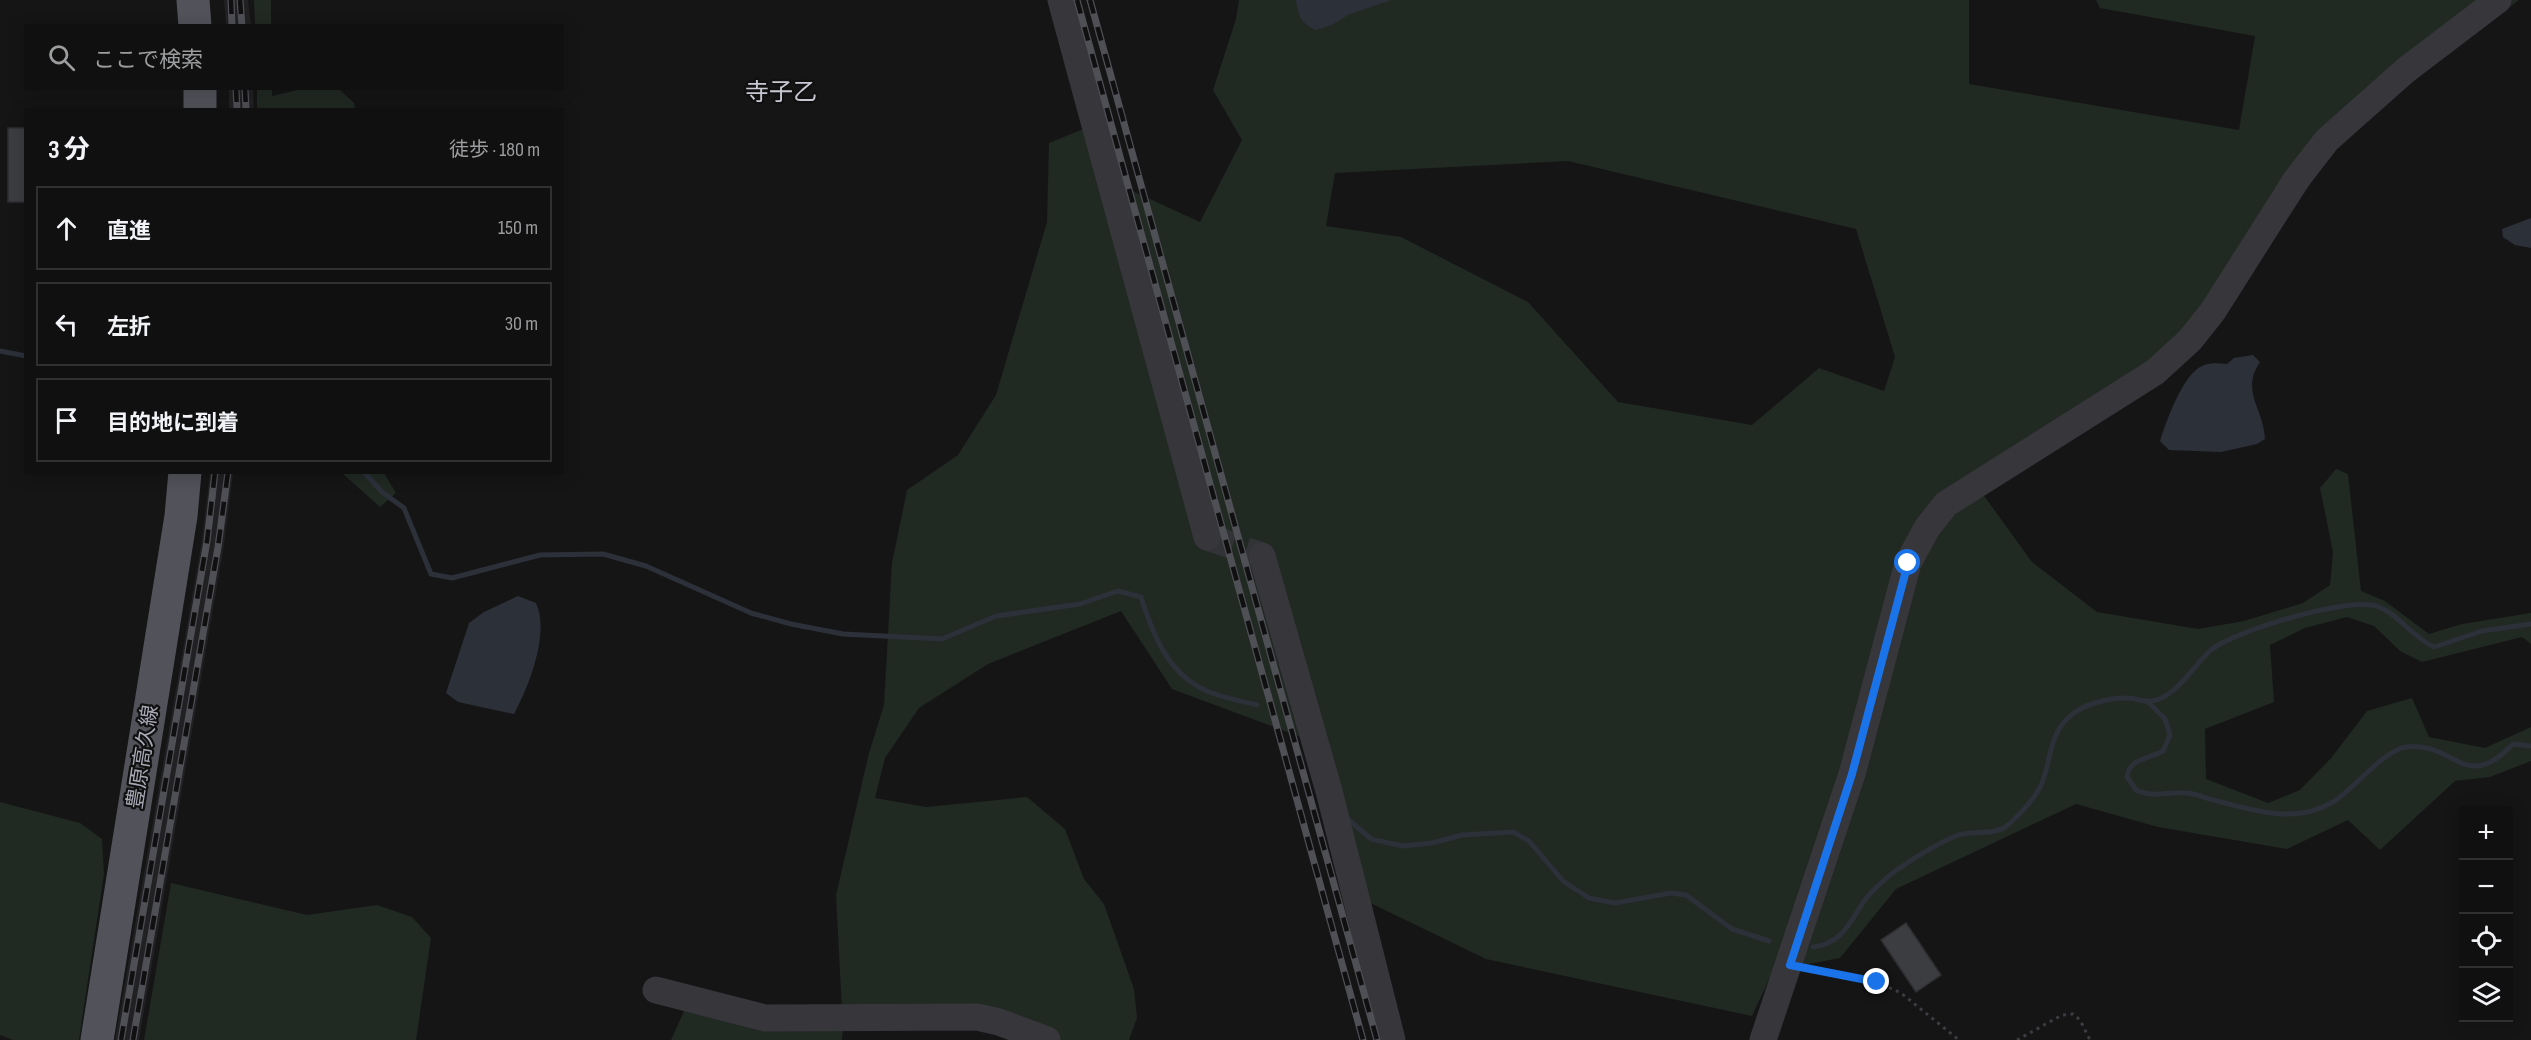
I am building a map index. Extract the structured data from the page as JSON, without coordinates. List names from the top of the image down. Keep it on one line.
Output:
{"streets":{"main road":["豊原高久線"]},"districts":["寺子乙"],"page":{"search":"ここで検索","heading":["3 分","徒歩 · 180 m"],"list":[["直進","150 m"],["左折","30 m"],"目的地に到着"],"map_buttons":["+","−"]}}
